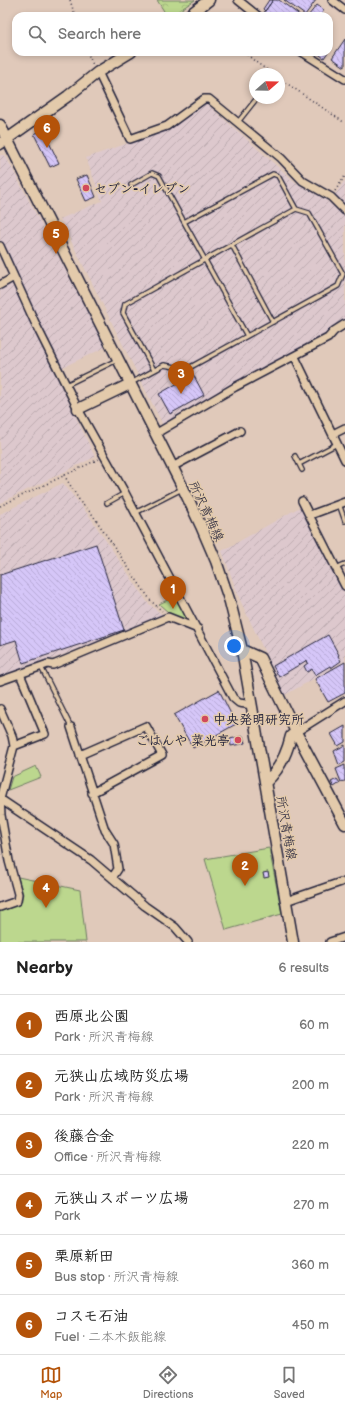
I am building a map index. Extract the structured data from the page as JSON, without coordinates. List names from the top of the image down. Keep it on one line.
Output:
{"streets":{"main road":["所沢青梅線"]},"places":["セブン-イレブン","中央発明研究所","ごはんや 菜光亭"],"north":"right","page":{"search":"Search here","pins":["6","5","3","1","2","4"],"heading":["Nearby","6 results"],"list":[{"mark":"1","name":"西原北公園","note":"Park · 所沢青梅線","value":"60 m"},{"mark":"2","name":"元狭山広域防災広場","note":"Park · 所沢青梅線","value":"200 m"},{"mark":"3","name":"後藤合金","note":"Office · 所沢青梅線","value":"220 m"},{"mark":"4","name":"元狭山スポーツ広場","note":"Park","value":"270 m"},{"mark":"5","name":"栗原新田","note":"Bus stop · 所沢青梅線","value":"360 m"},{"mark":"6","name":"コスモ石油","note":"Fuel · 二本木飯能線","value":"450 m"}],"nav":["Map","Directions","Saved"]}}
